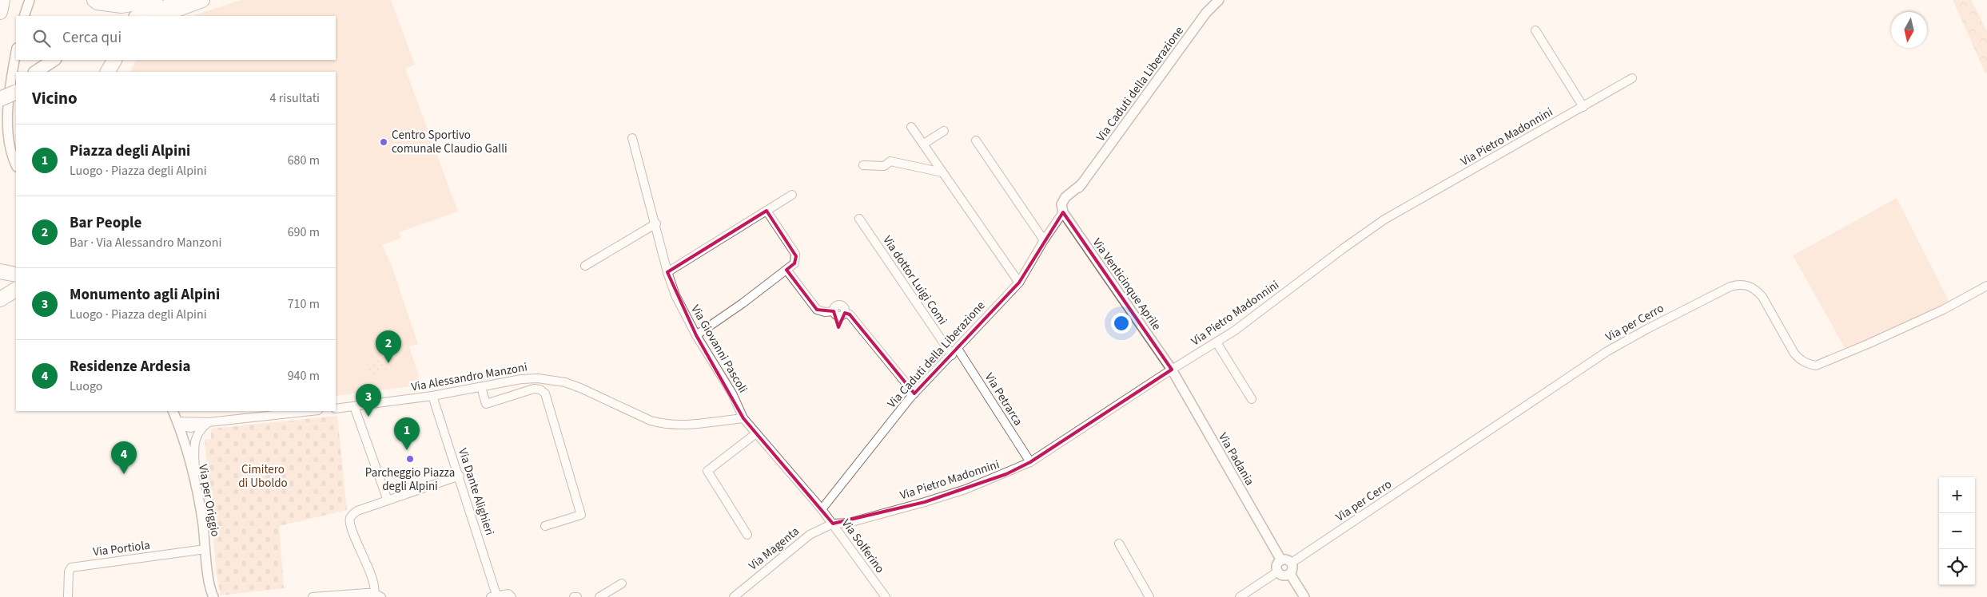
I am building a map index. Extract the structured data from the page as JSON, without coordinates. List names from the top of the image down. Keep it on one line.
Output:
{"streets":{"street":["Via Caduti della Liberazione","Via Pietro Madonnini","Via dottor Luigi Comi","Via Venticinque Aprile","Via per Cerro","Via Giovanni Pascoli","Via Alessandro Manzoni","Via Petrarca","Via Padania","Via Dante Alighieri","Via per Origgio","Via Solferino","Via Portiola","Via Magenta"]},"crossings":[["Via Caduti della Liberazione","Via dottor Luigi Comi"],["Via Caduti della Liberazione","Via Venticinque Aprile"],["Via Caduti della Liberazione","Via Giovanni Pascoli"],["Via Caduti della Liberazione","Via Petrarca"],["Via Caduti della Liberazione","Via Solferino"],["Via Pietro Madonnini","Via Venticinque Aprile"],["Via Pietro Madonnini","Via Petrarca"],["Via Pietro Madonnini","Via Padania"],["Via Pietro Madonnini","Via Solferino"],["Via Pietro Madonnini","Via Magenta"],["Via Venticinque Aprile","Via Padania"],["Via per Cerro","Via Padania"],["Via Giovanni Pascoli","Via Alessandro Manzoni"],["Via Giovanni Pascoli","Via Solferino"],["Via Alessandro Manzoni","Via Dante Alighieri"],["Via per Origgio","Via Portiola"],["Via Solferino","Via Magenta"]],"parks":["Cimitero di Uboldo"],"places":["Centro Sportivo comunale Claudio Galli","Parcheggio Piazza degli Alpini"],"north":"bottom","page":{"search":"Cerca qui","heading":["Vicino","4 risultati"],"list":[{"mark":"1","name":"Piazza degli Alpini","note":"Luogo · Piazza degli Alpini","value":"680 m"},{"mark":"2","name":"Bar People","note":"Bar · Via Alessandro Manzoni","value":"690 m"},{"mark":"3","name":"Monumento agli Alpini","note":"Luogo · Piazza degli Alpini","value":"710 m"},{"mark":"4","name":"Residenze Ardesia","note":"Luogo","value":"940 m"}],"pins":["2","3","1","4"],"map_buttons":["+","−"]}}
